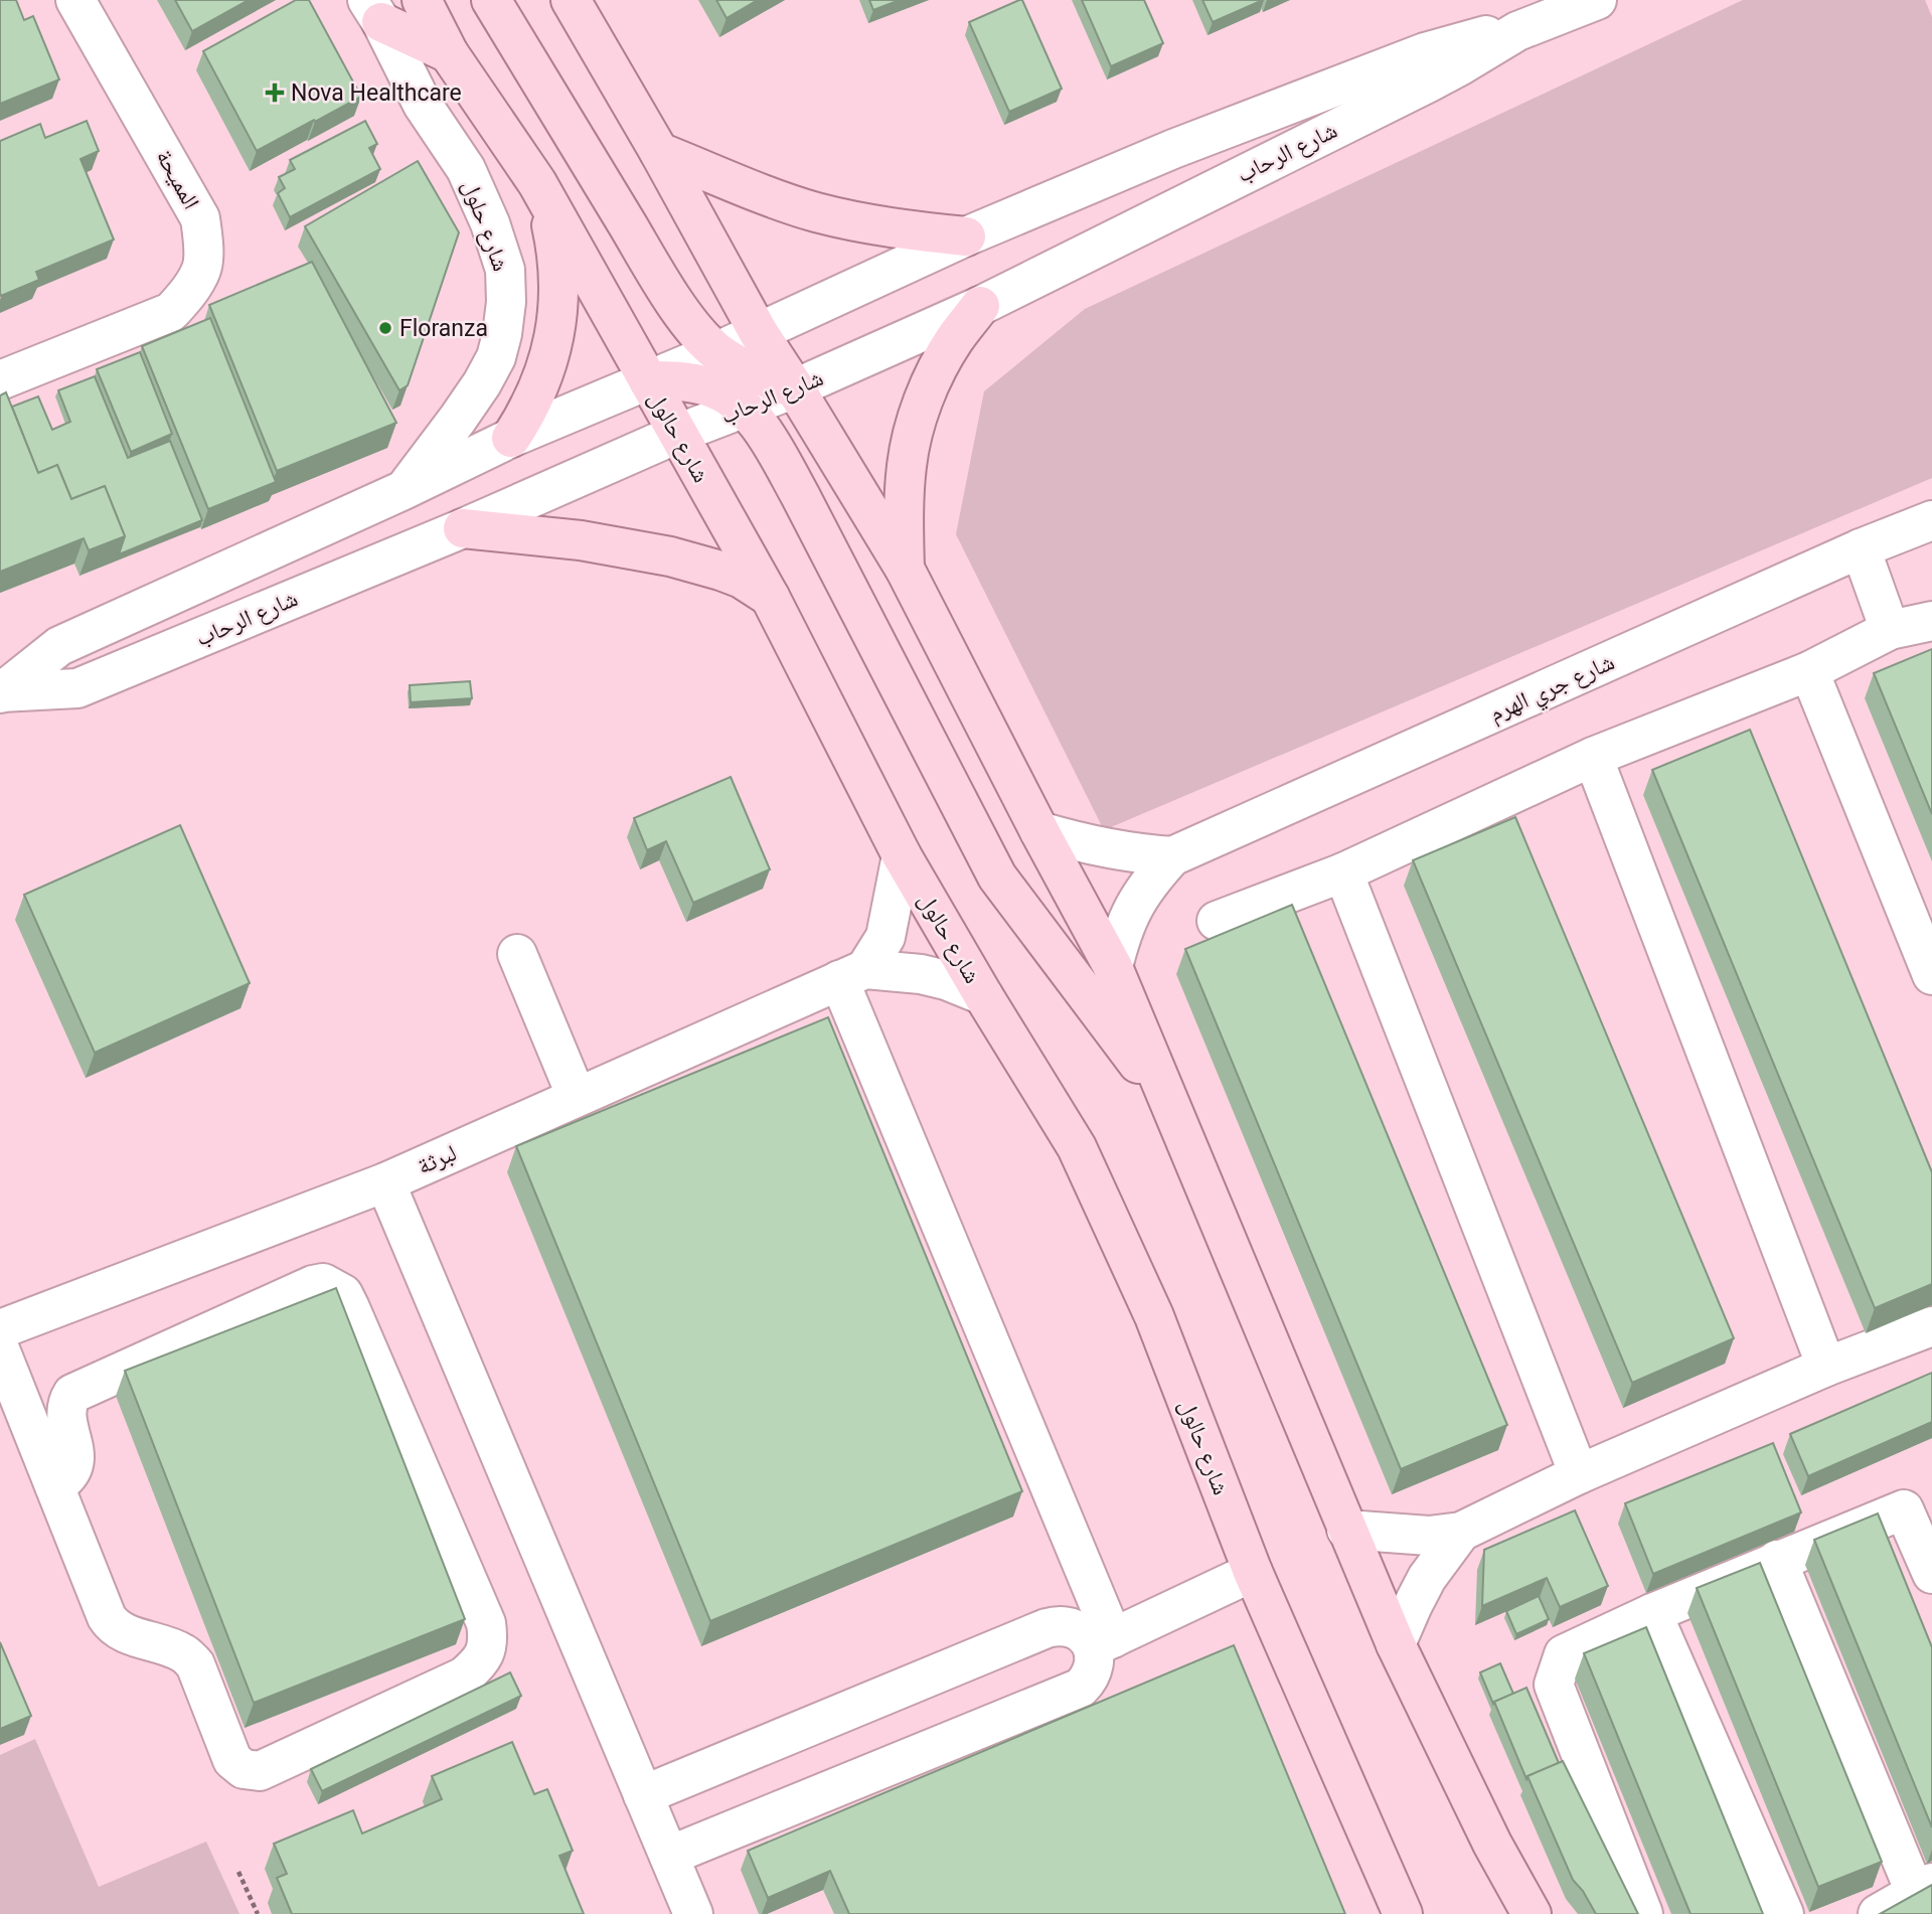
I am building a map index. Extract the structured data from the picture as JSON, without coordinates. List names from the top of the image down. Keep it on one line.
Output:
{"streets":{"main road":["شارع حالول"],"street":["شارع الرحاب","المميحة","شارع حلول","شارع جري الهرم","لبرثة"]},"crossings":[["شارع الرحاب","شارع حلول"],["شارع الرحاب","شارع حالول"]],"places":{"health":["Nova Healthcare"],"other":["Floranza"]}}
